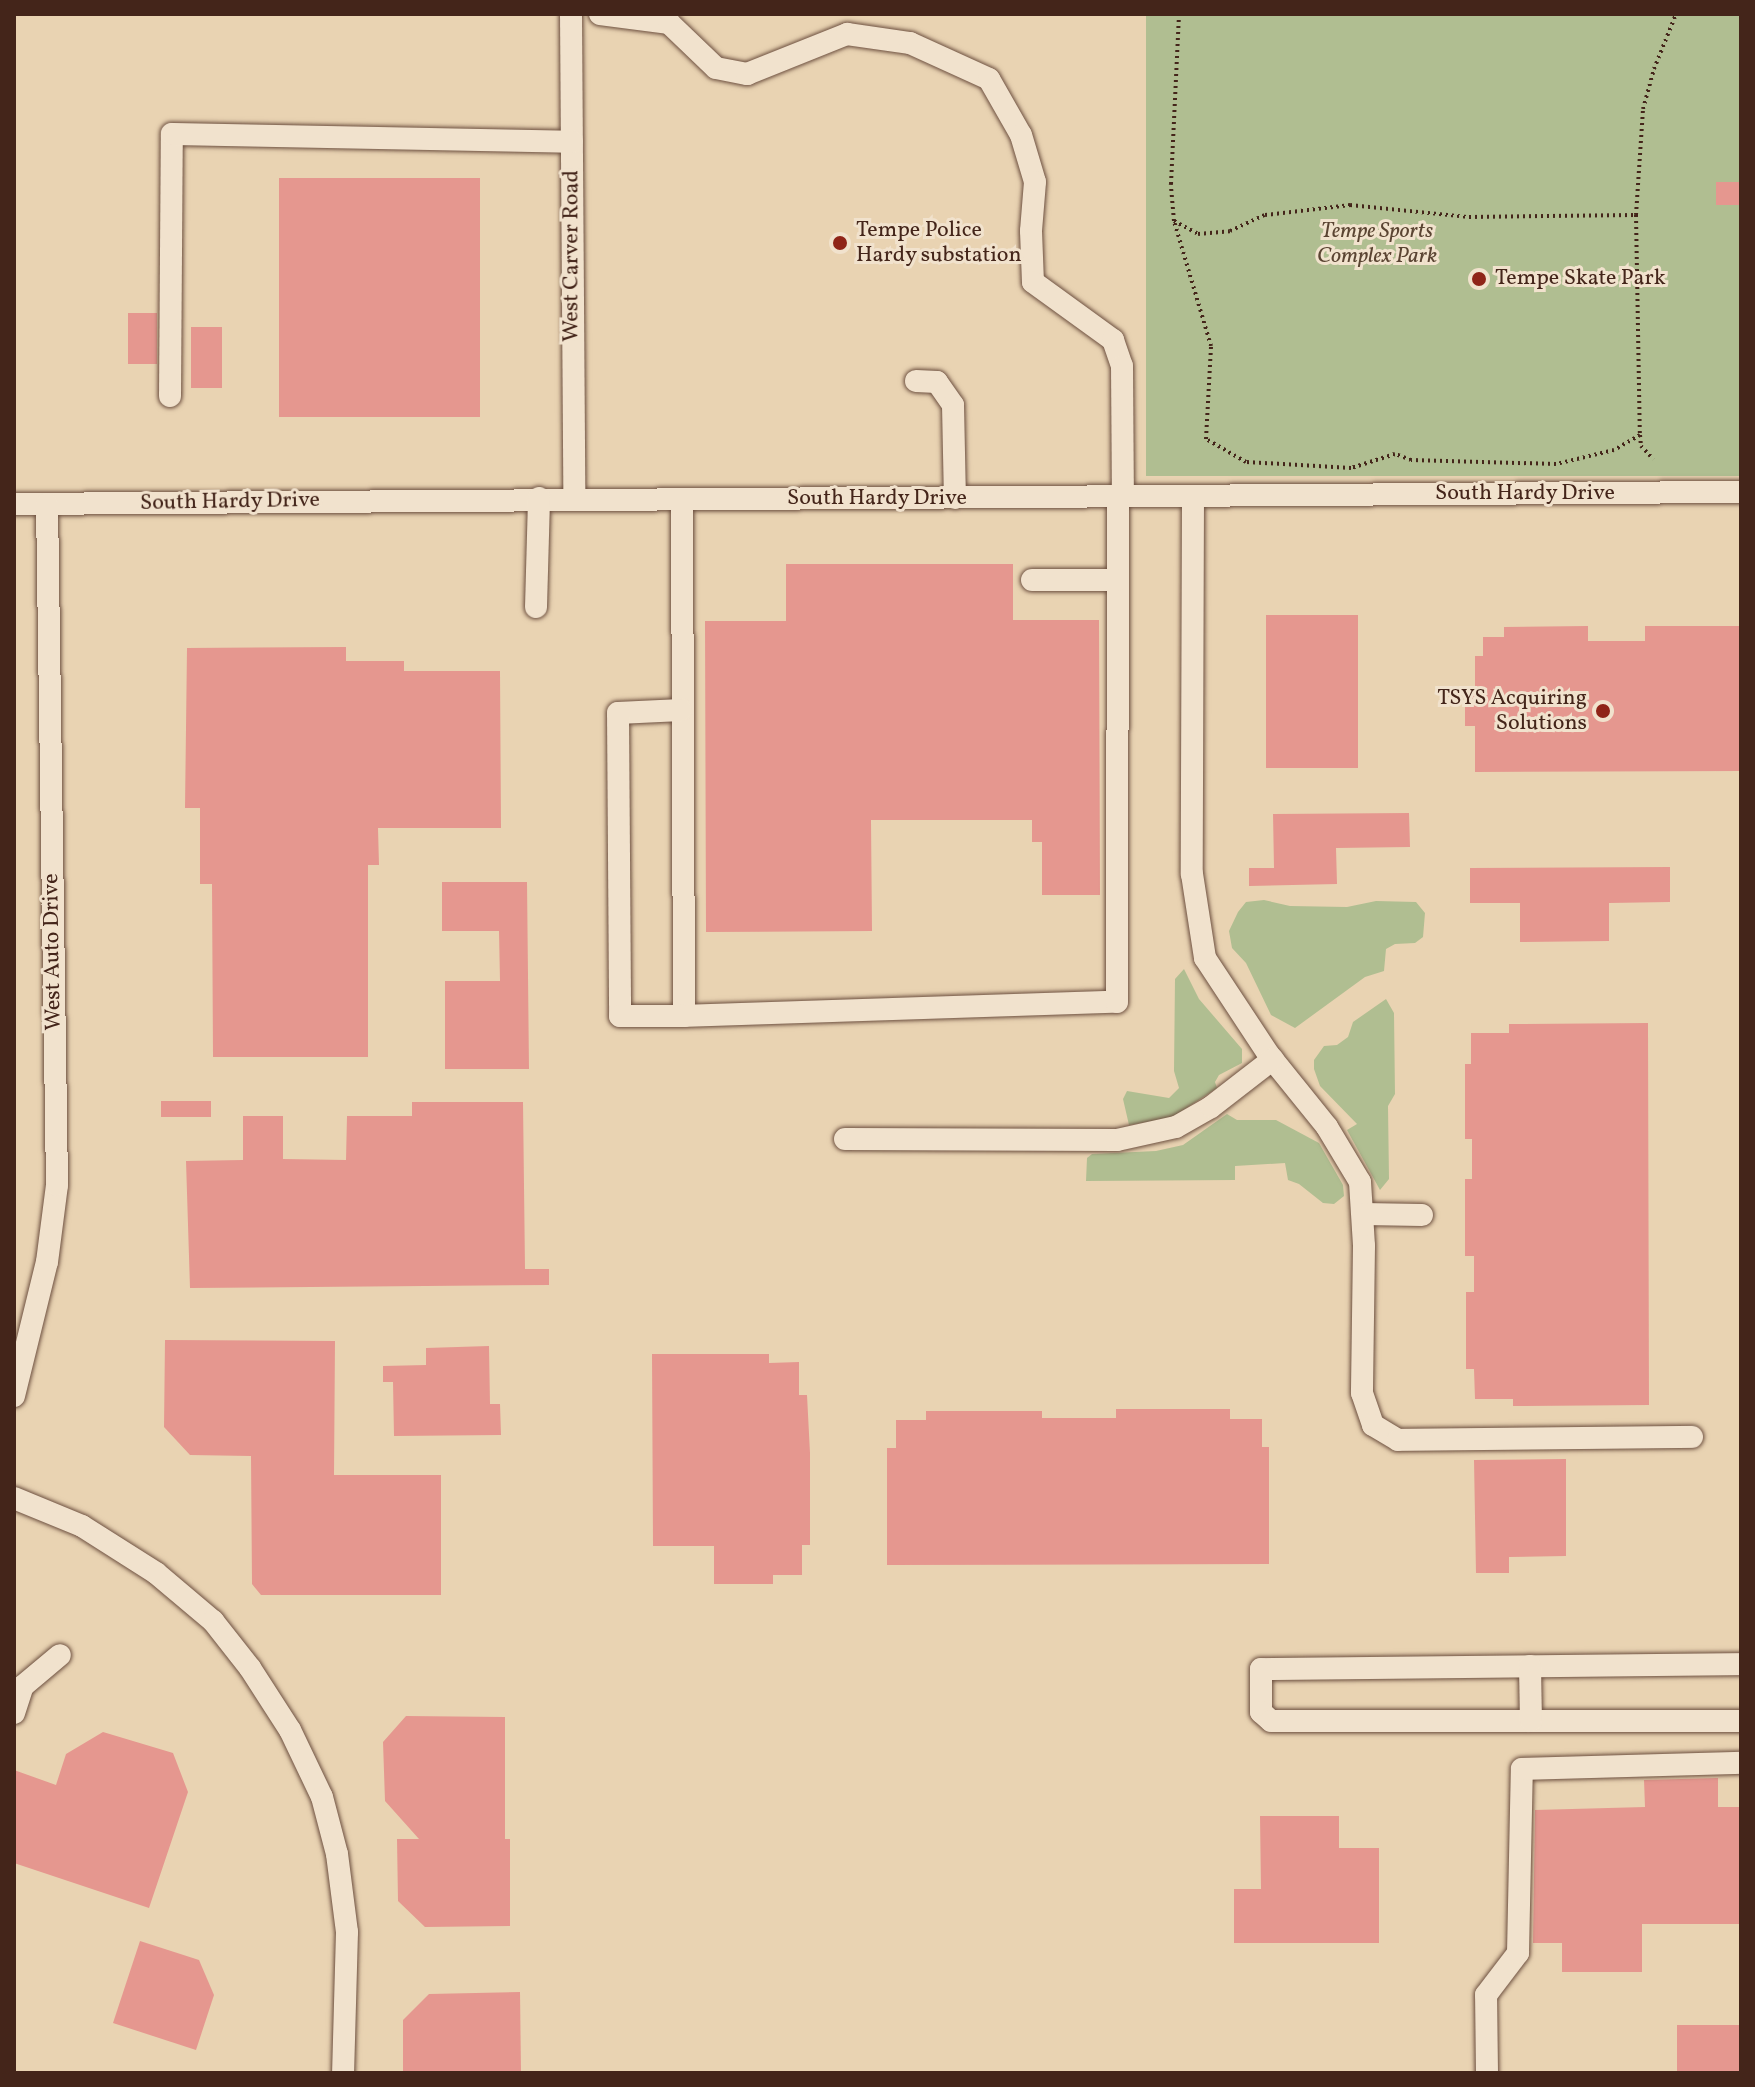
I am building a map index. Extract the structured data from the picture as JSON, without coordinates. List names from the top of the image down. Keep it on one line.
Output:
{"streets":{"street":["West Carver Road","South Hardy Drive","West Auto Drive"]},"crossings":[["West Carver Road","South Hardy Drive"],["South Hardy Drive","West Auto Drive"]],"parks":["Tempe Sports Complex Park"],"places":["Tempe Police Hardy substation","Tempe Skate Park","TSYS Acquiring Solutions"]}
